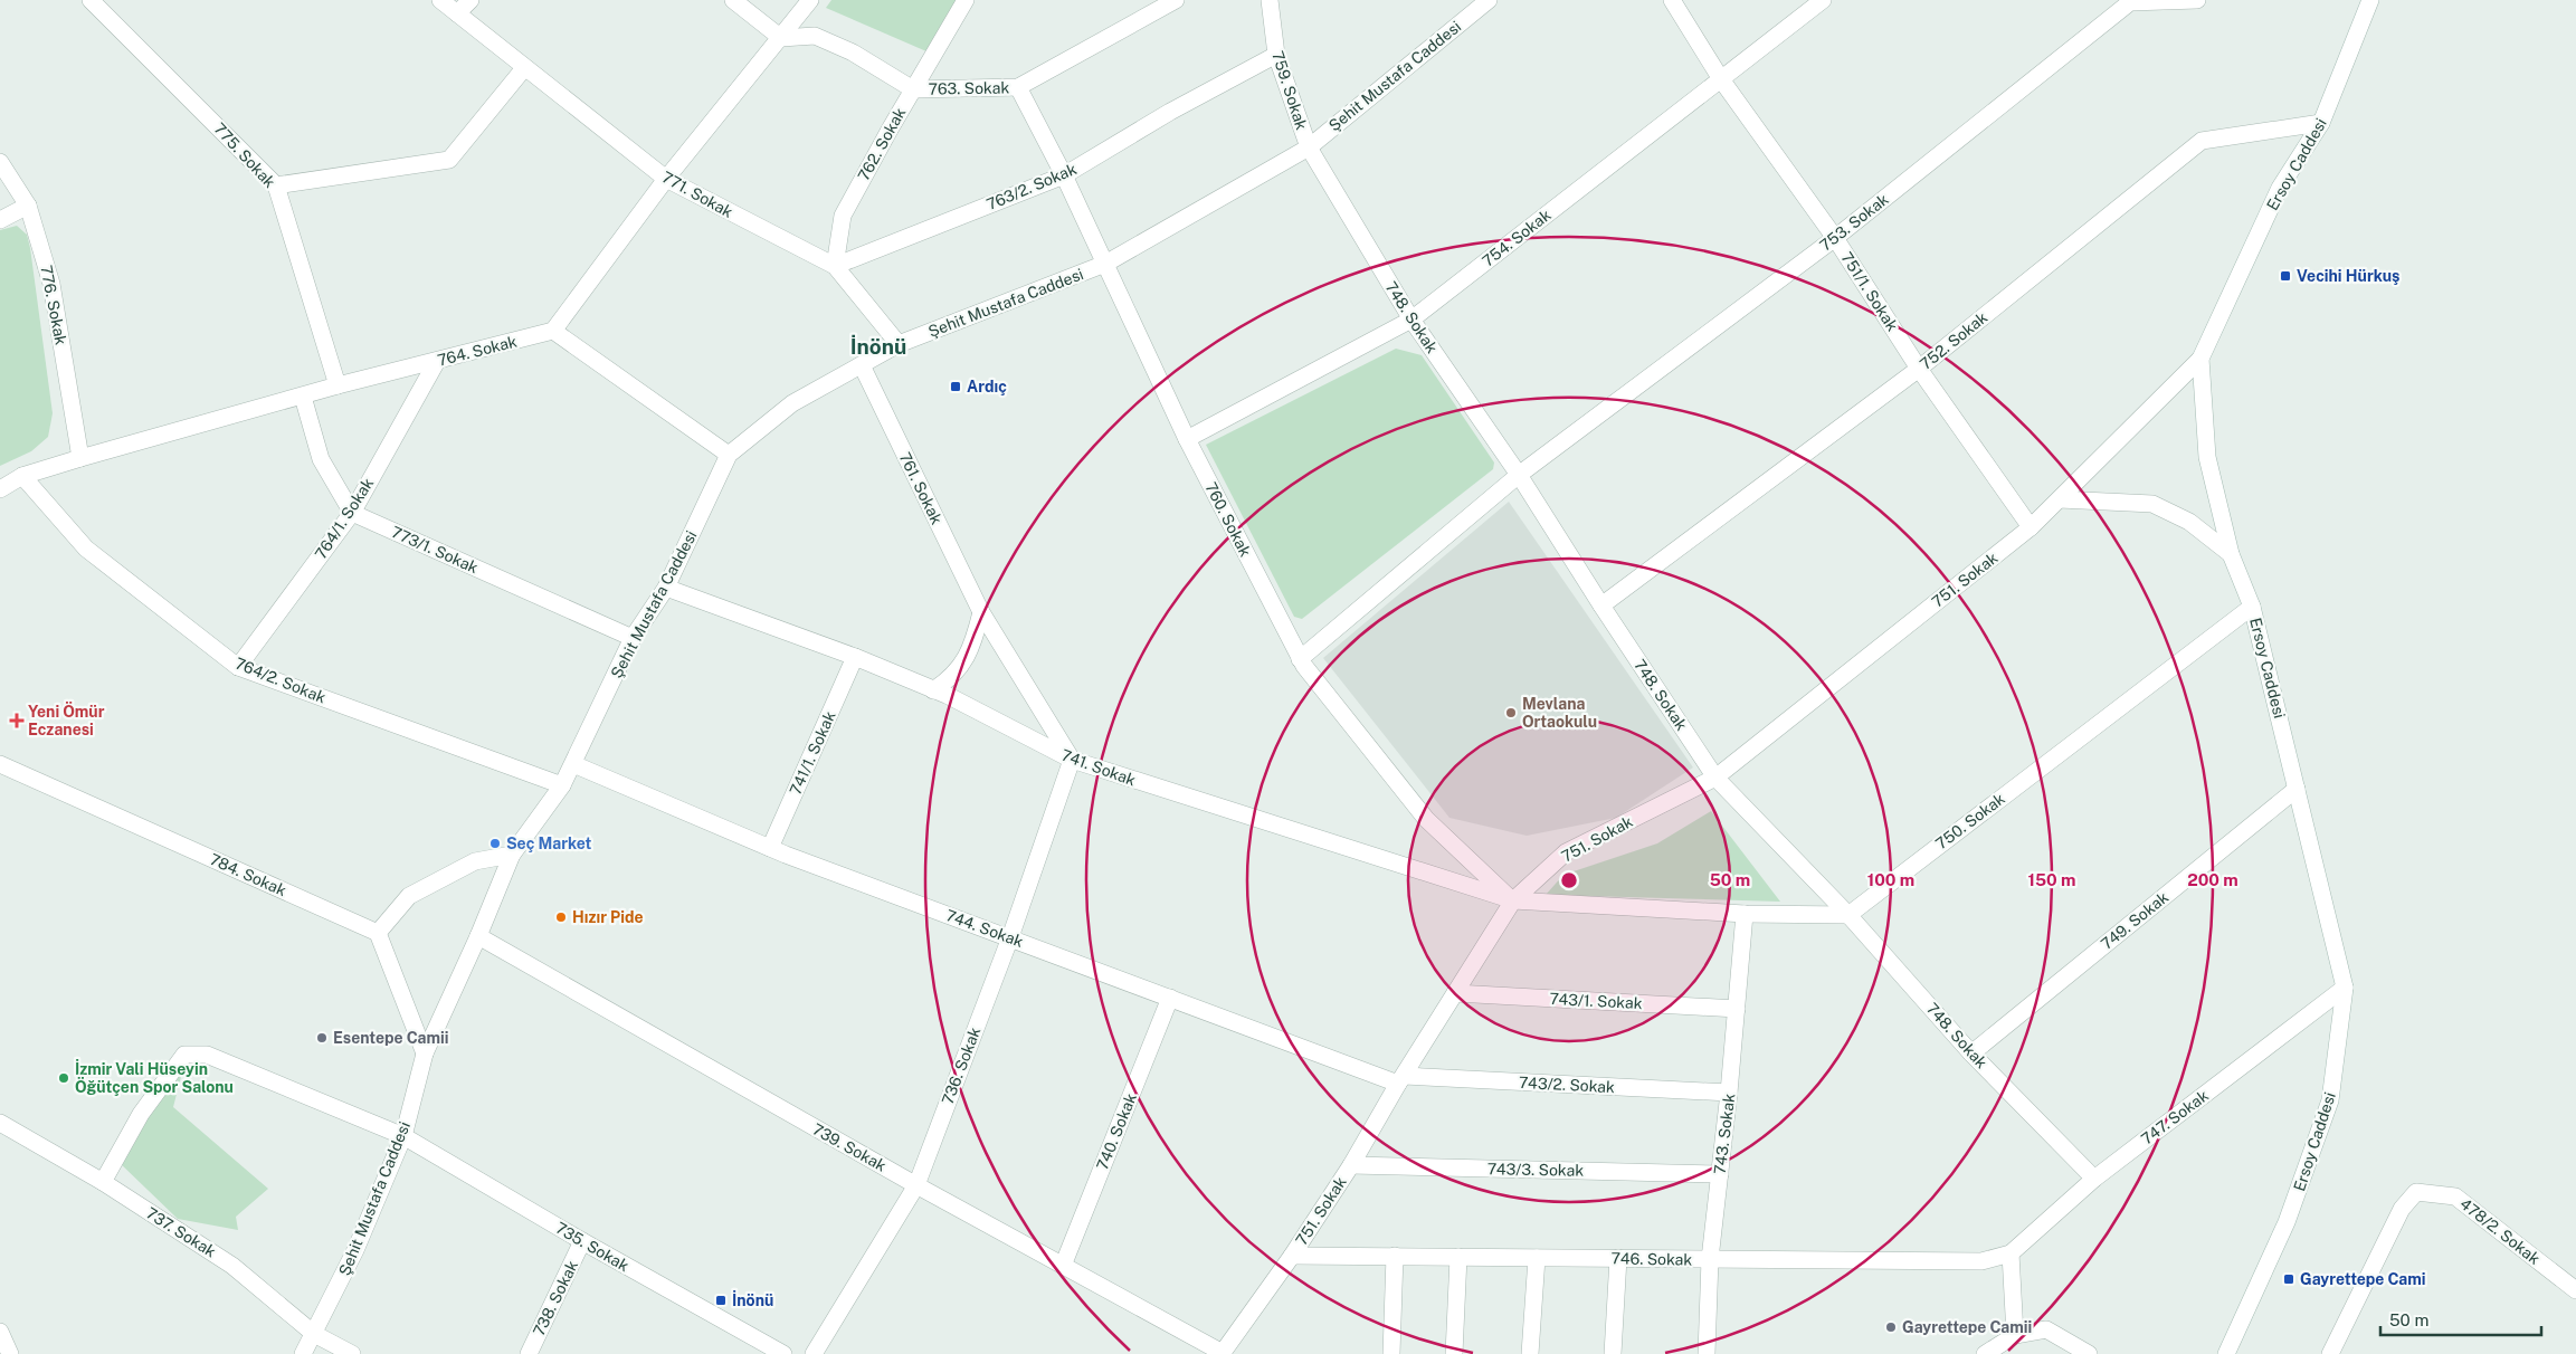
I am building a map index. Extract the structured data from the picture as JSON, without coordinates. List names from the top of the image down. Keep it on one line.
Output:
{"streets":{"street":["Şehit Mustafa Caddesi","763. Sokak","759. Sokak","762. Sokak","775. Sokak","Ersoy Caddesi","763/2. Sokak","771. Sokak","753. Sokak","754. Sokak","751/1. Sokak","776. Sokak","748. Sokak","752. Sokak","764. Sokak","761. Sokak","764/1. Sokak","760. Sokak","773/1. Sokak","751. Sokak","764/2. Sokak","741/1. Sokak","741. Sokak","750. Sokak","784. Sokak","749. Sokak","744. Sokak","743/1. Sokak","736. Sokak","743/2. Sokak","747. Sokak","740. Sokak","743. Sokak","739. Sokak","743/3. Sokak","478/2. Sokak","737. Sokak","735. Sokak","746. Sokak","738. Sokak"]},"crossings":[["Şehit Mustafa Caddesi","759. Sokak"],["Şehit Mustafa Caddesi","771. Sokak"],["Şehit Mustafa Caddesi","748. Sokak"],["Şehit Mustafa Caddesi","761. Sokak"],["Şehit Mustafa Caddesi","760. Sokak"],["Şehit Mustafa Caddesi","773/1. Sokak"],["Şehit Mustafa Caddesi","764/2. Sokak"],["Şehit Mustafa Caddesi","741. Sokak"],["Şehit Mustafa Caddesi","744. Sokak"],["Şehit Mustafa Caddesi","739. Sokak"],["Şehit Mustafa Caddesi","737. Sokak"],["Şehit Mustafa Caddesi","735. Sokak"],["763. Sokak","762. Sokak"],["763. Sokak","760. Sokak"],["759. Sokak","763/2. Sokak"],["759. Sokak","748. Sokak"],["762. Sokak","763/2. Sokak"],["762. Sokak","771. Sokak"],["775. Sokak","764. Sokak"],["Ersoy Caddesi","752. Sokak"],["Ersoy Caddesi","751. Sokak"],["Ersoy Caddesi","750. Sokak"],["Ersoy Caddesi","749. Sokak"],["Ersoy Caddesi","747. Sokak"],["763/2. Sokak","771. Sokak"],["763/2. Sokak","760. Sokak"],["753. Sokak","751/1. Sokak"],["753. Sokak","748. Sokak"],["753. Sokak","760. Sokak"],["754. Sokak","751/1. Sokak"],["754. Sokak","748. Sokak"],["754. Sokak","760. Sokak"],["751/1. Sokak","752. Sokak"],["751/1. Sokak","751. Sokak"],["776. Sokak","764. Sokak"],["748. Sokak","752. Sokak"],["748. Sokak","751. Sokak"],["748. Sokak","750. Sokak"],["748. Sokak","749. Sokak"],["748. Sokak","747. Sokak"],["764. Sokak","764/1. Sokak"],["764. Sokak","764/2. Sokak"],["761. Sokak","741. Sokak"],["761. Sokak","736. Sokak"],["764/1. Sokak","773/1. Sokak"],["764/1. Sokak","764/2. Sokak"],["760. Sokak","751. Sokak"],["760. Sokak","741. Sokak"],["751. Sokak","741. Sokak"],["751. Sokak","744. Sokak"],["751. Sokak","743/1. Sokak"],["751. Sokak","743/2. Sokak"],["751. Sokak","739. Sokak"],["751. Sokak","743/3. Sokak"],["751. Sokak","746. Sokak"],["741/1. Sokak","741. Sokak"],["741/1. Sokak","744. Sokak"],["741. Sokak","736. Sokak"],["744. Sokak","736. Sokak"],["744. Sokak","743/2. Sokak"],["744. Sokak","740. Sokak"],["743/1. Sokak","743. Sokak"],["736. Sokak","739. Sokak"],["743/2. Sokak","743. Sokak"],["747. Sokak","746. Sokak"],["740. Sokak","739. Sokak"],["743. Sokak","743/3. Sokak"],["743. Sokak","746. Sokak"],["737. Sokak","735. Sokak"],["735. Sokak","738. Sokak"]],"districts":["İnönü"],"places":{"transit":["Vecihi Hürkuş","Ardıç","Gayrettepe Cami","İnönü"],"other":["Mevlana Ortaokulu","Seç Market","Hızır Pide","Esentepe Camii","İzmir Vali Hüseyin Öğütçen Spor Salonu","Gayrettepe Camii"],"health":["Yeni Ömür Eczanesi"]},"scale_bar":"50 m","rings":["50 m","100 m","150 m","200 m"]}
